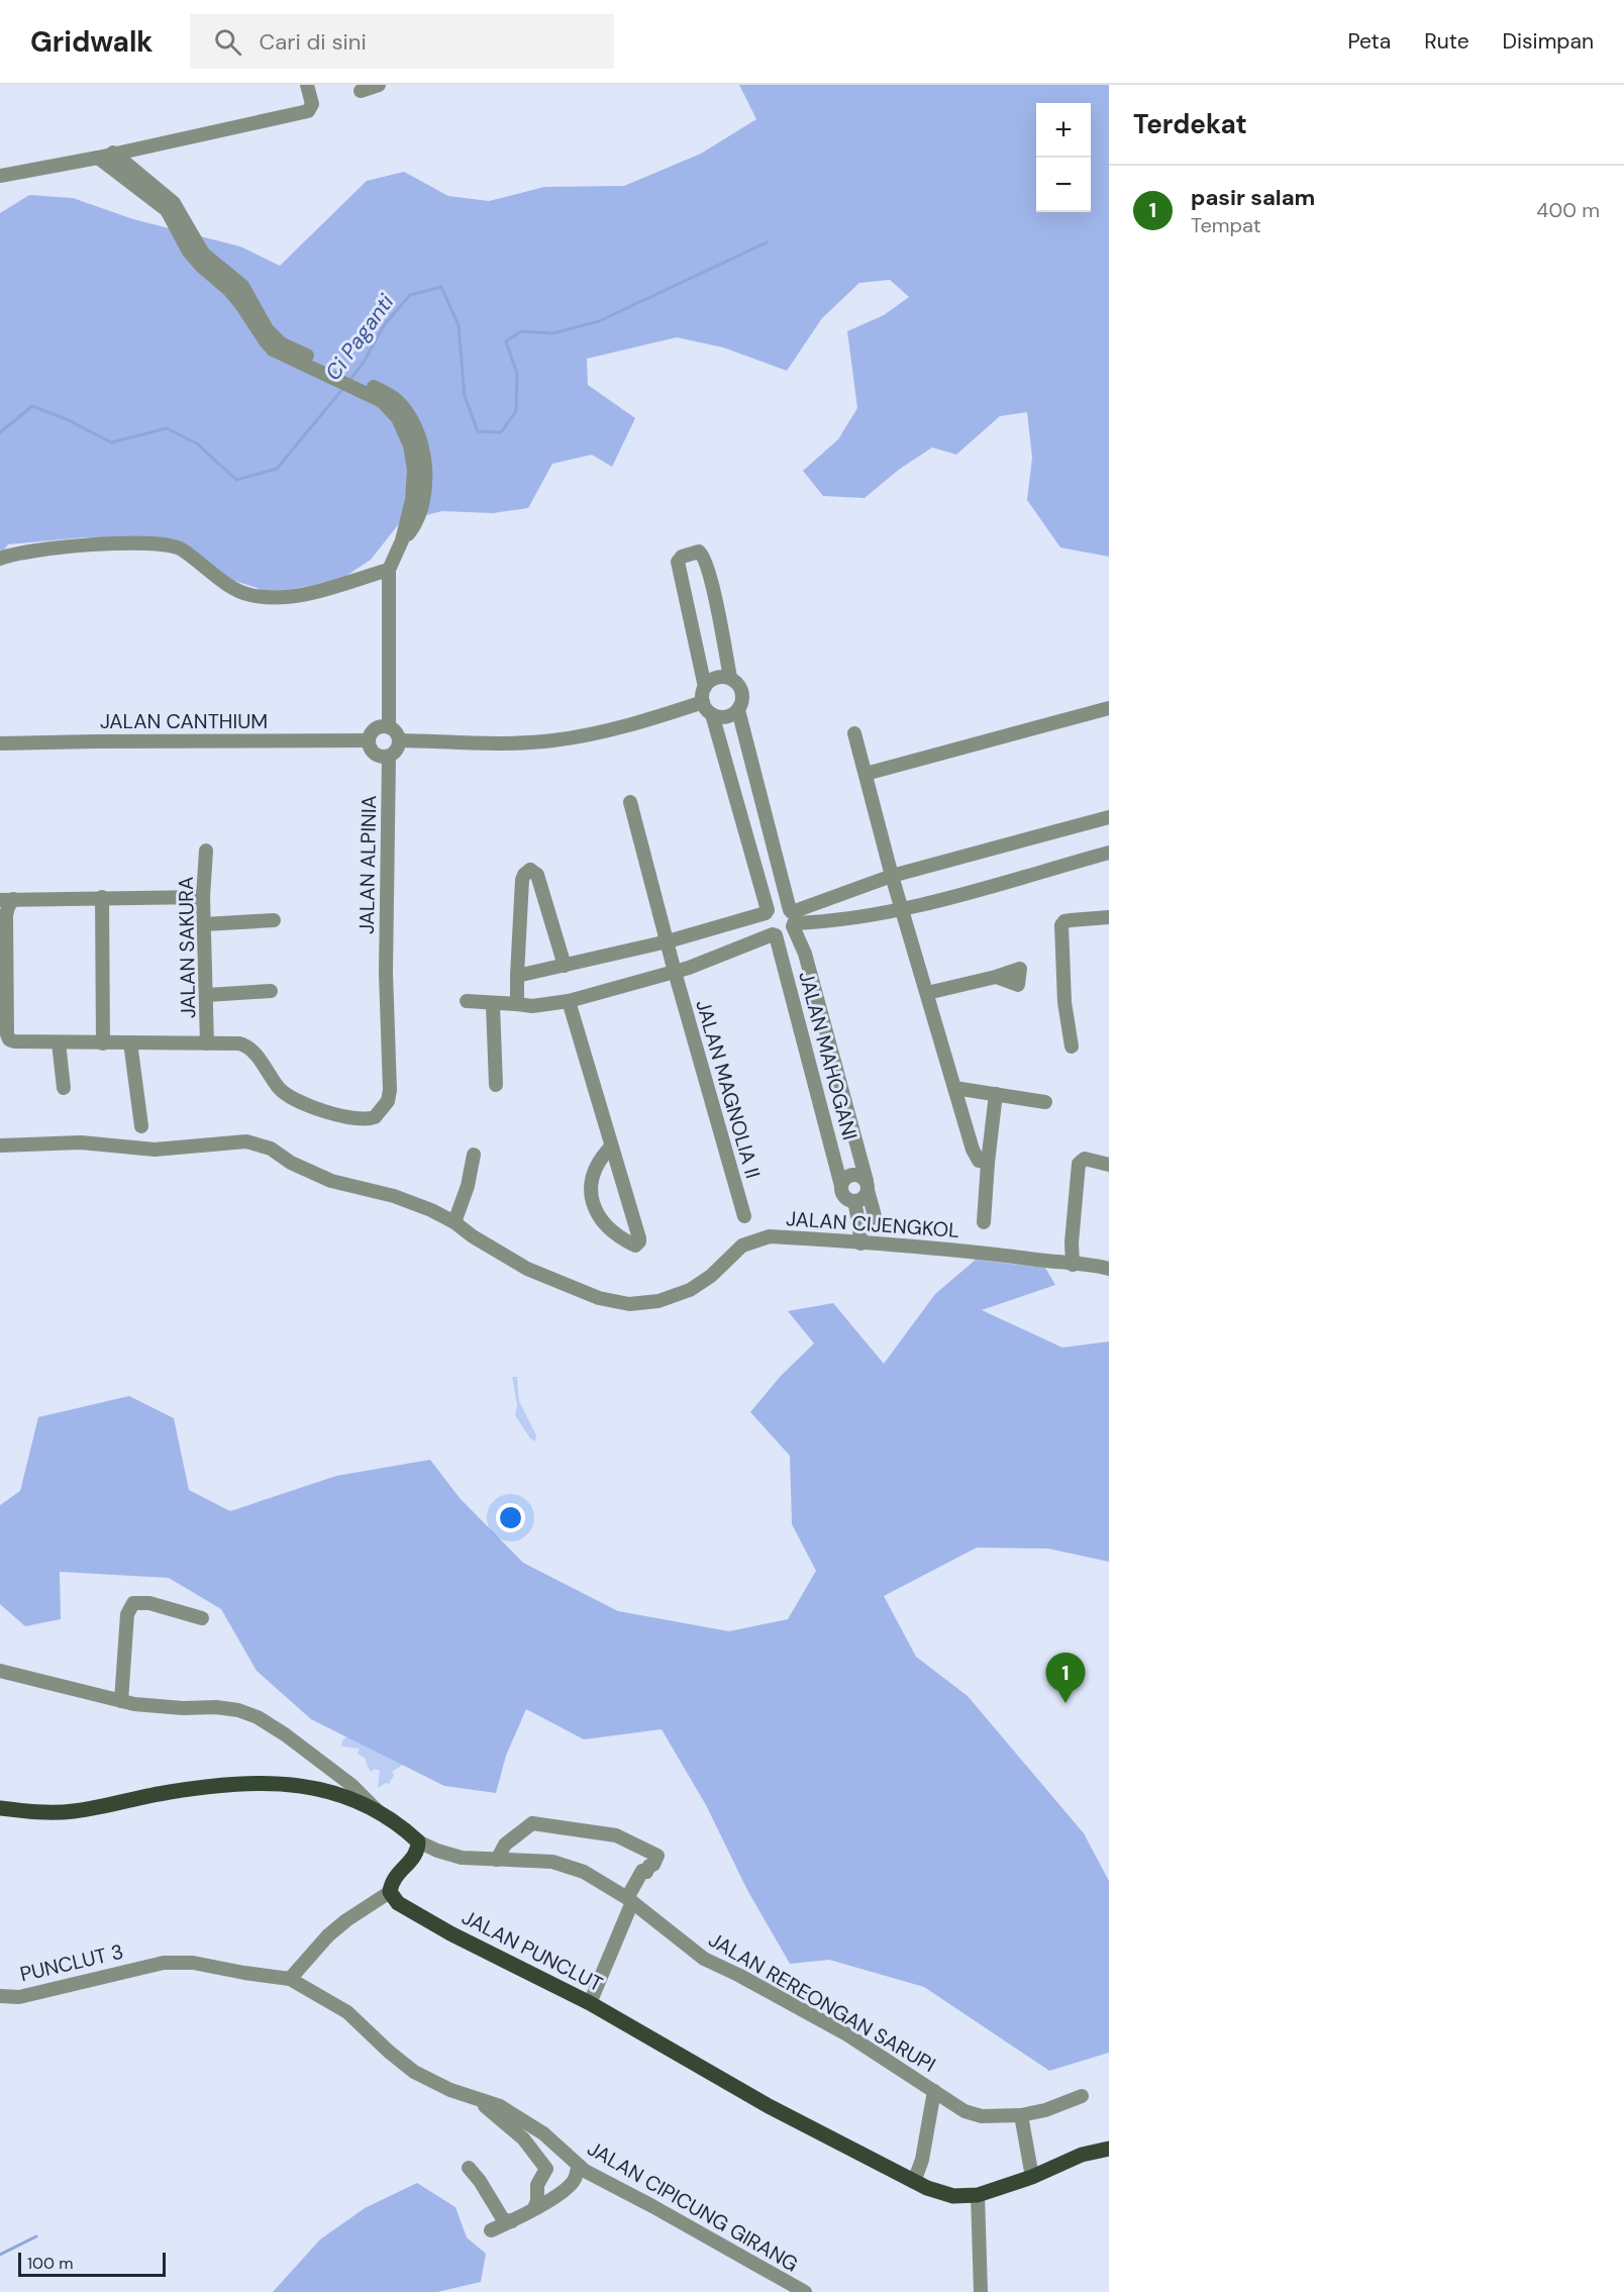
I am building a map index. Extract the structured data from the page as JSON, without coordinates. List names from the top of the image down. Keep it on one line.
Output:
{"streets":{"main road":["JALAN PUNCLUT"],"street":["JALAN CANTHIUM","JALAN ALPINIA","JALAN SAKURA","JALAN MAGNOLIA II","JALAN CIJENGKOL","PUNCLUT 3","JALAN REREONGAN SARUPI","JALAN CIPICUNG GIRANG"]},"crossings":[["JALAN CANTHIUM","JALAN ALPINIA"],["JALAN ALPINIA","JALAN SAKURA"],["PUNCLUT 3","JALAN CIPICUNG GIRANG"]],"water":["Ci Paganti"],"scale_bar":"100 m","page":{"header":"Gridwalk","search":"Cari di sini","nav":["Peta","Rute","Disimpan"],"heading":"Terdekat","map_buttons":["+","−"],"list":[{"mark":"1","name":"pasir salam","note":"Tempat","value":"400 m"}],"pins":"1","scale":"100 m"}}
